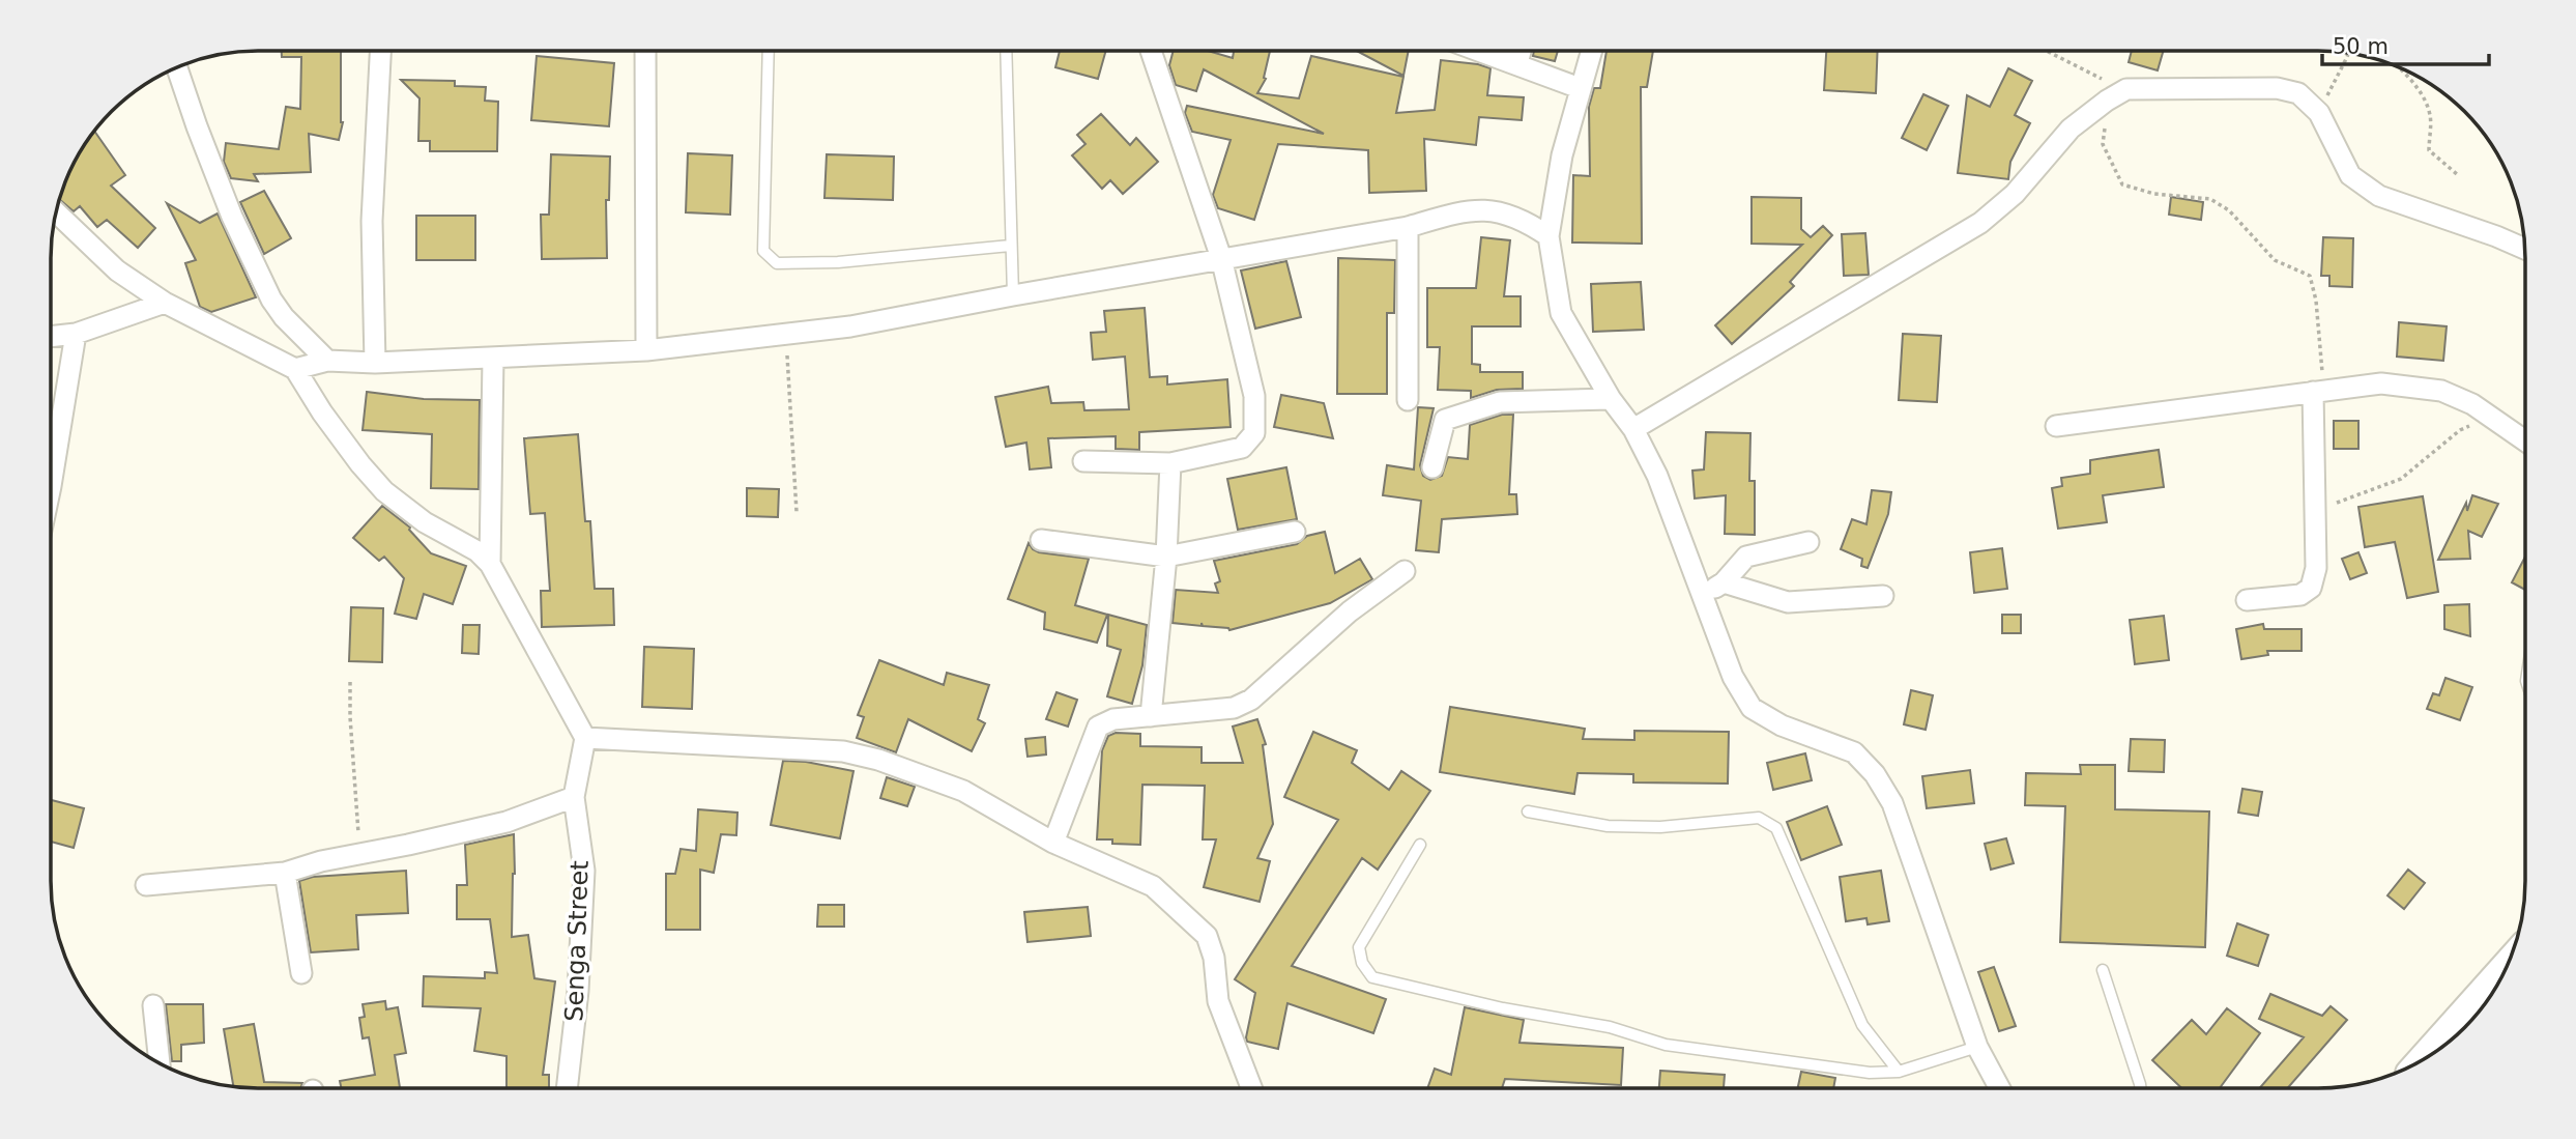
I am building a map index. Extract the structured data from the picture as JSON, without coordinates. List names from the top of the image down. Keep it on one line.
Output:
{"streets":{"street":["Senga Street"]},"scale_bar":"50 m"}
